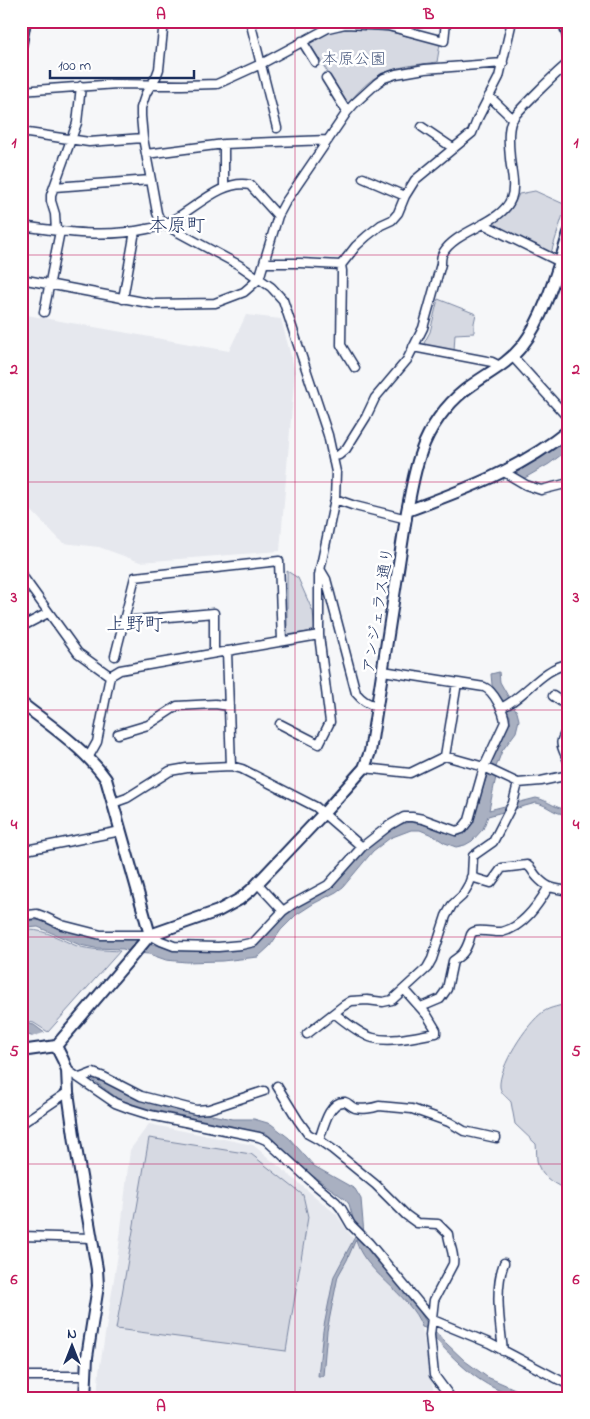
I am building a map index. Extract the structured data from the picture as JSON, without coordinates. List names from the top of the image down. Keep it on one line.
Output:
{"streets":{"street":["アンジェラス通り"]},"districts":["本原町","上野町"],"parks":["本原公園"],"scale_bar":"100 m","north":"top","grid":{"columns":["A","B"],"rows":["1","2","3","4","5","6"]}}
